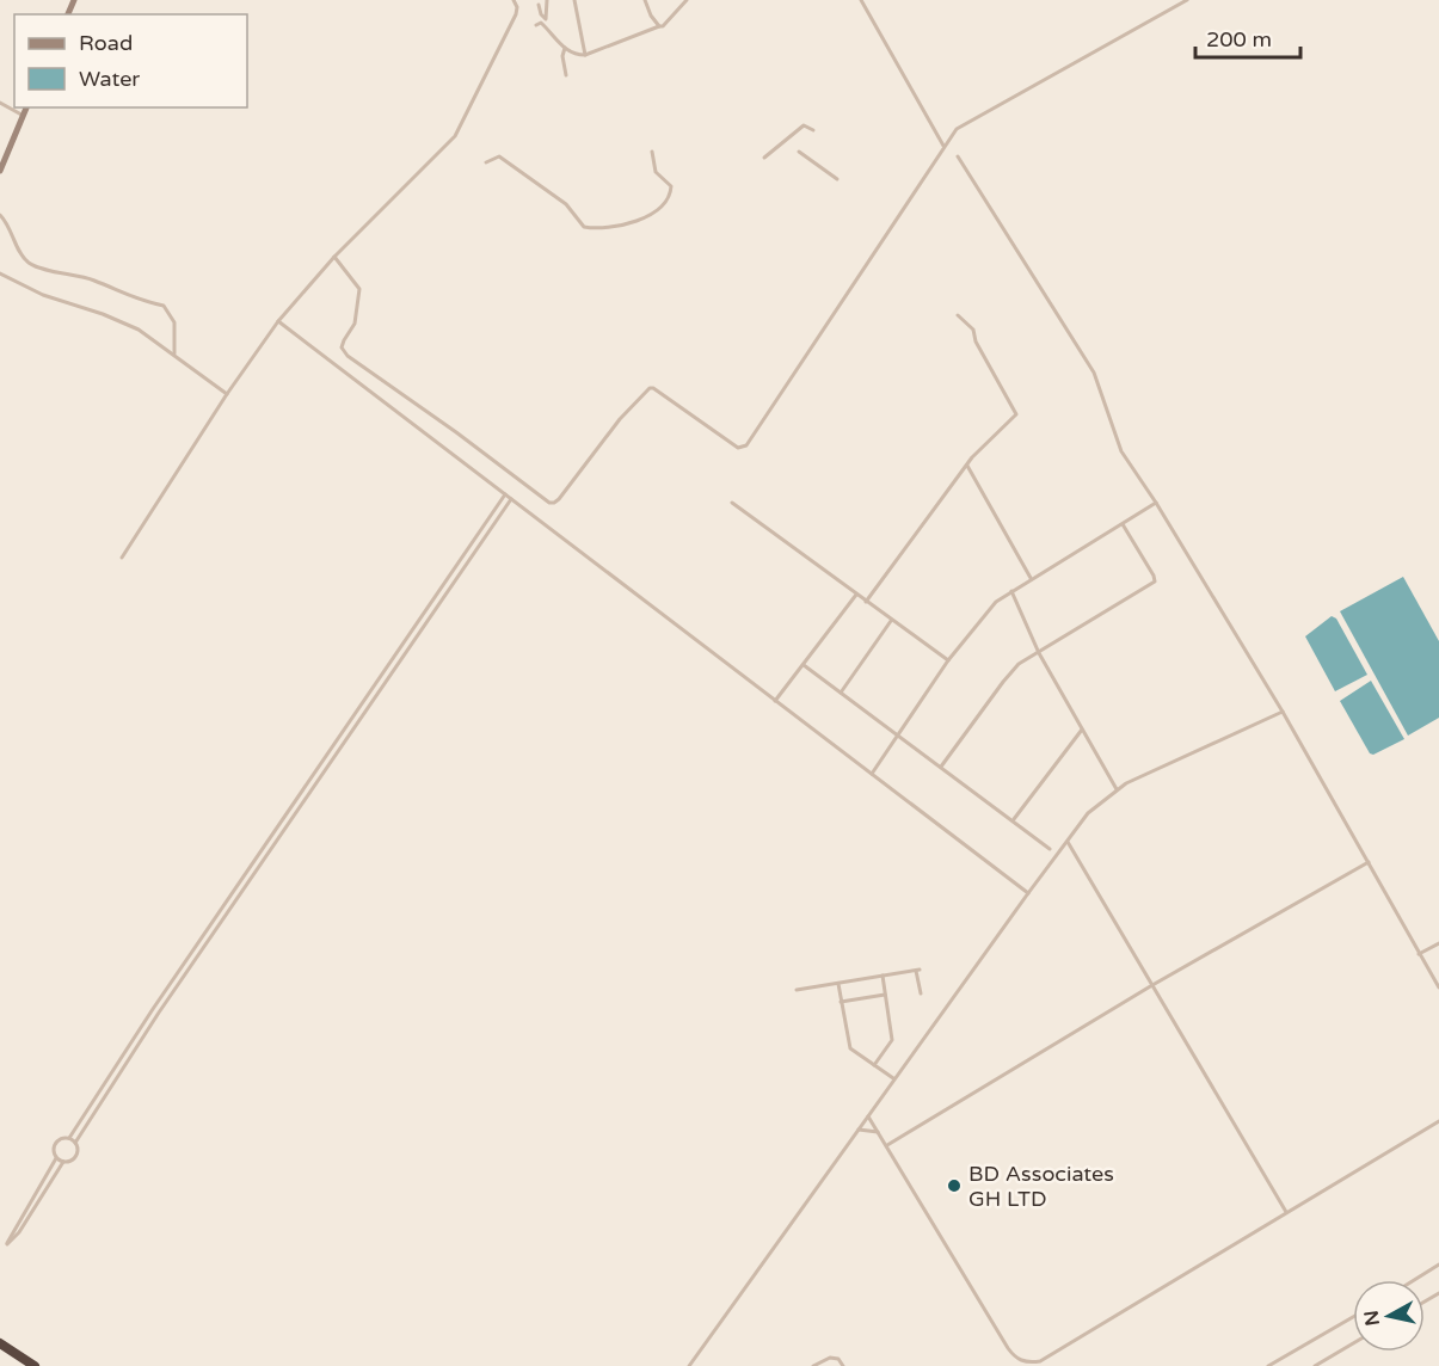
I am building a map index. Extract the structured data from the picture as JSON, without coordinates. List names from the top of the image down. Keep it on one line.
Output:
{"places":["BD Associates GH LTD"],"legend":["Road","Water"],"scale_bar":"200 m","north":"left"}
